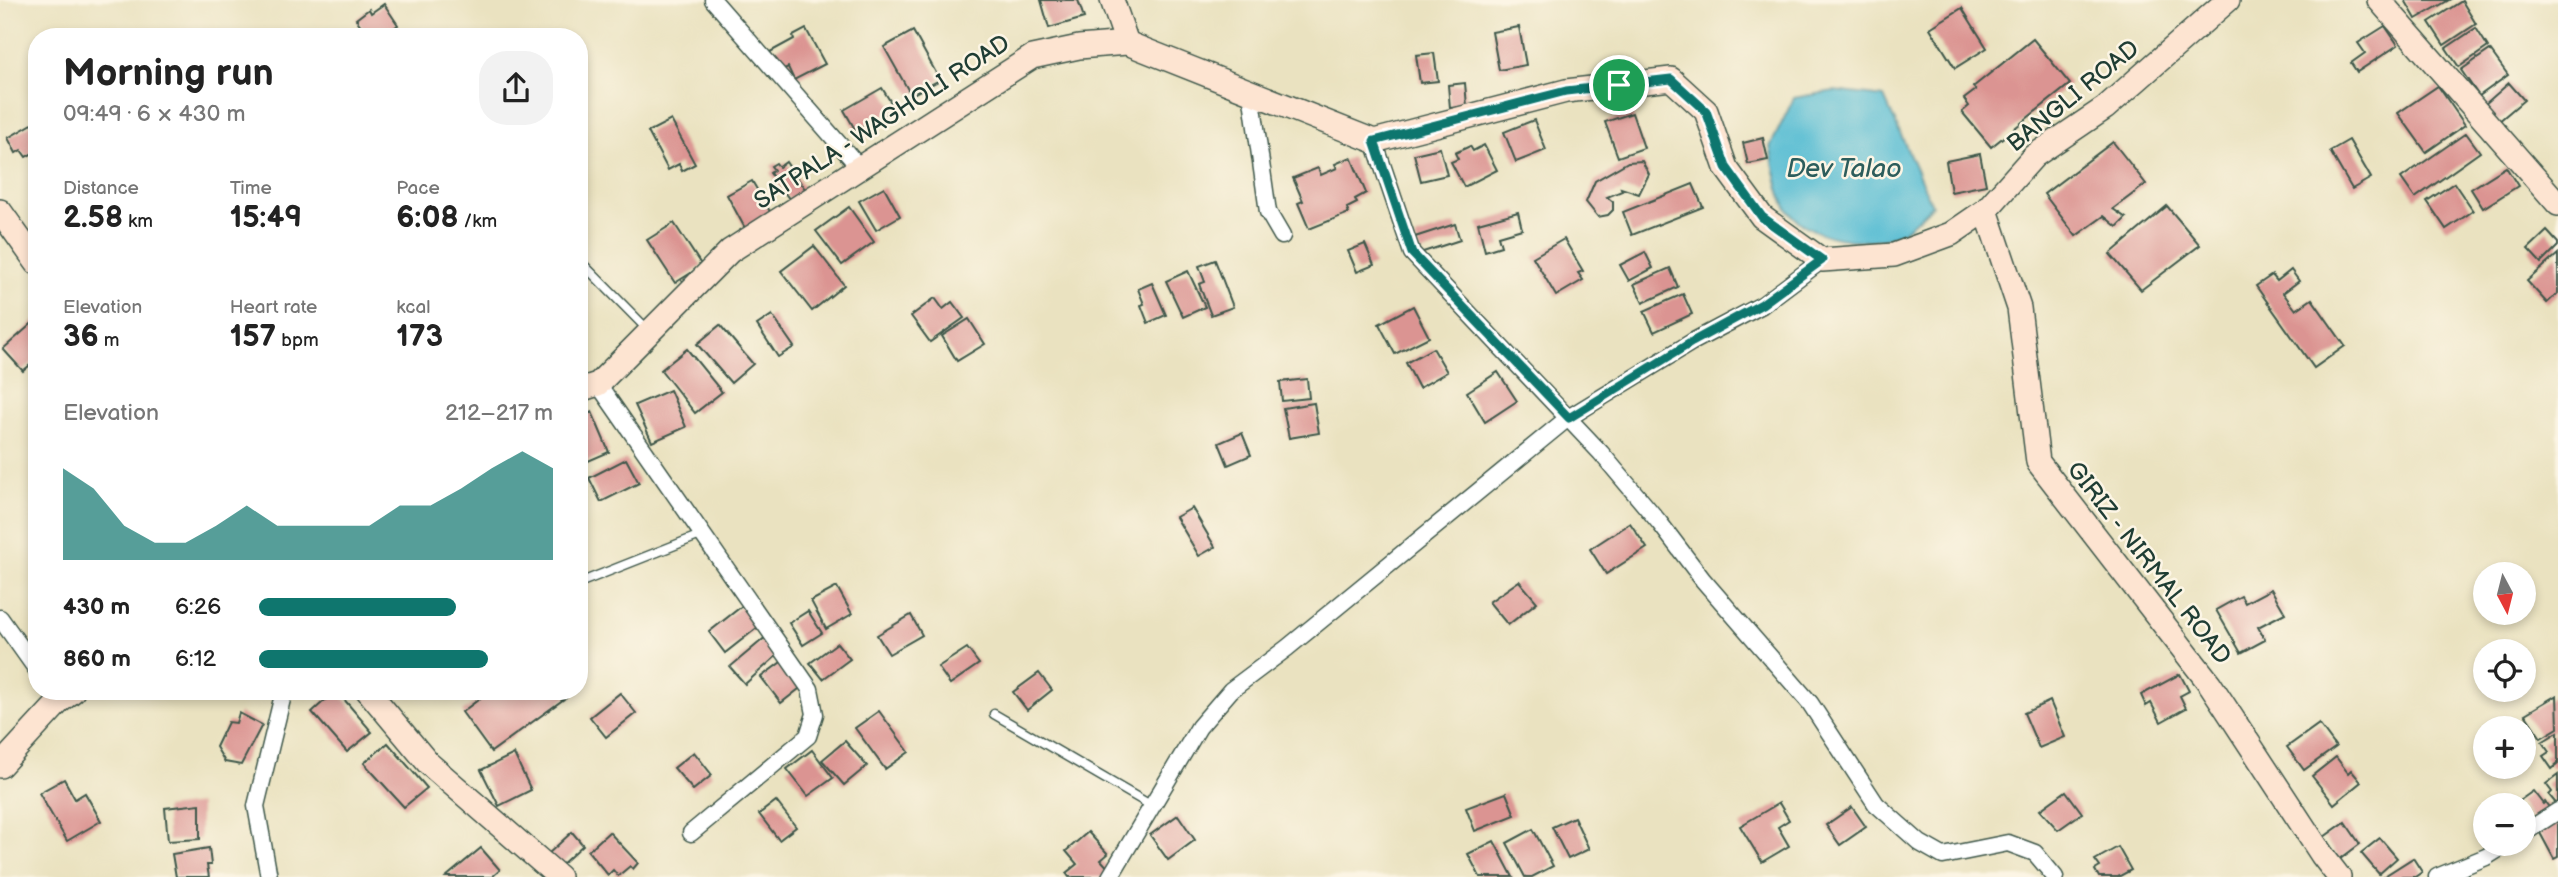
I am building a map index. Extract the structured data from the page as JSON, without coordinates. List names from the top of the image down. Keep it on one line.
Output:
{"streets":{"main road":["BANGLI ROAD","SATPALA - WAGHOLI ROAD","GIRIZ - NIRMAL ROAD"]},"crossings":[["BANGLI ROAD","GIRIZ - NIRMAL ROAD"]],"water":["Dev Talao"],"north":"bottom","page":{"heading":["Morning run","09:49 · 6 × 430 m"],"stats":[["Distance","2.58 km"],["Time","15:49"],["Pace","6:08 /km"],["Elevation","36 m"],["Heart rate","157 bpm"],["kcal","173"]],"chart":["Elevation","212–217 m"],"map_buttons":["+","−"],"list":[{"name":"430 m","note":"6:26"},{"name":"860 m","note":"6:12"}]}}
